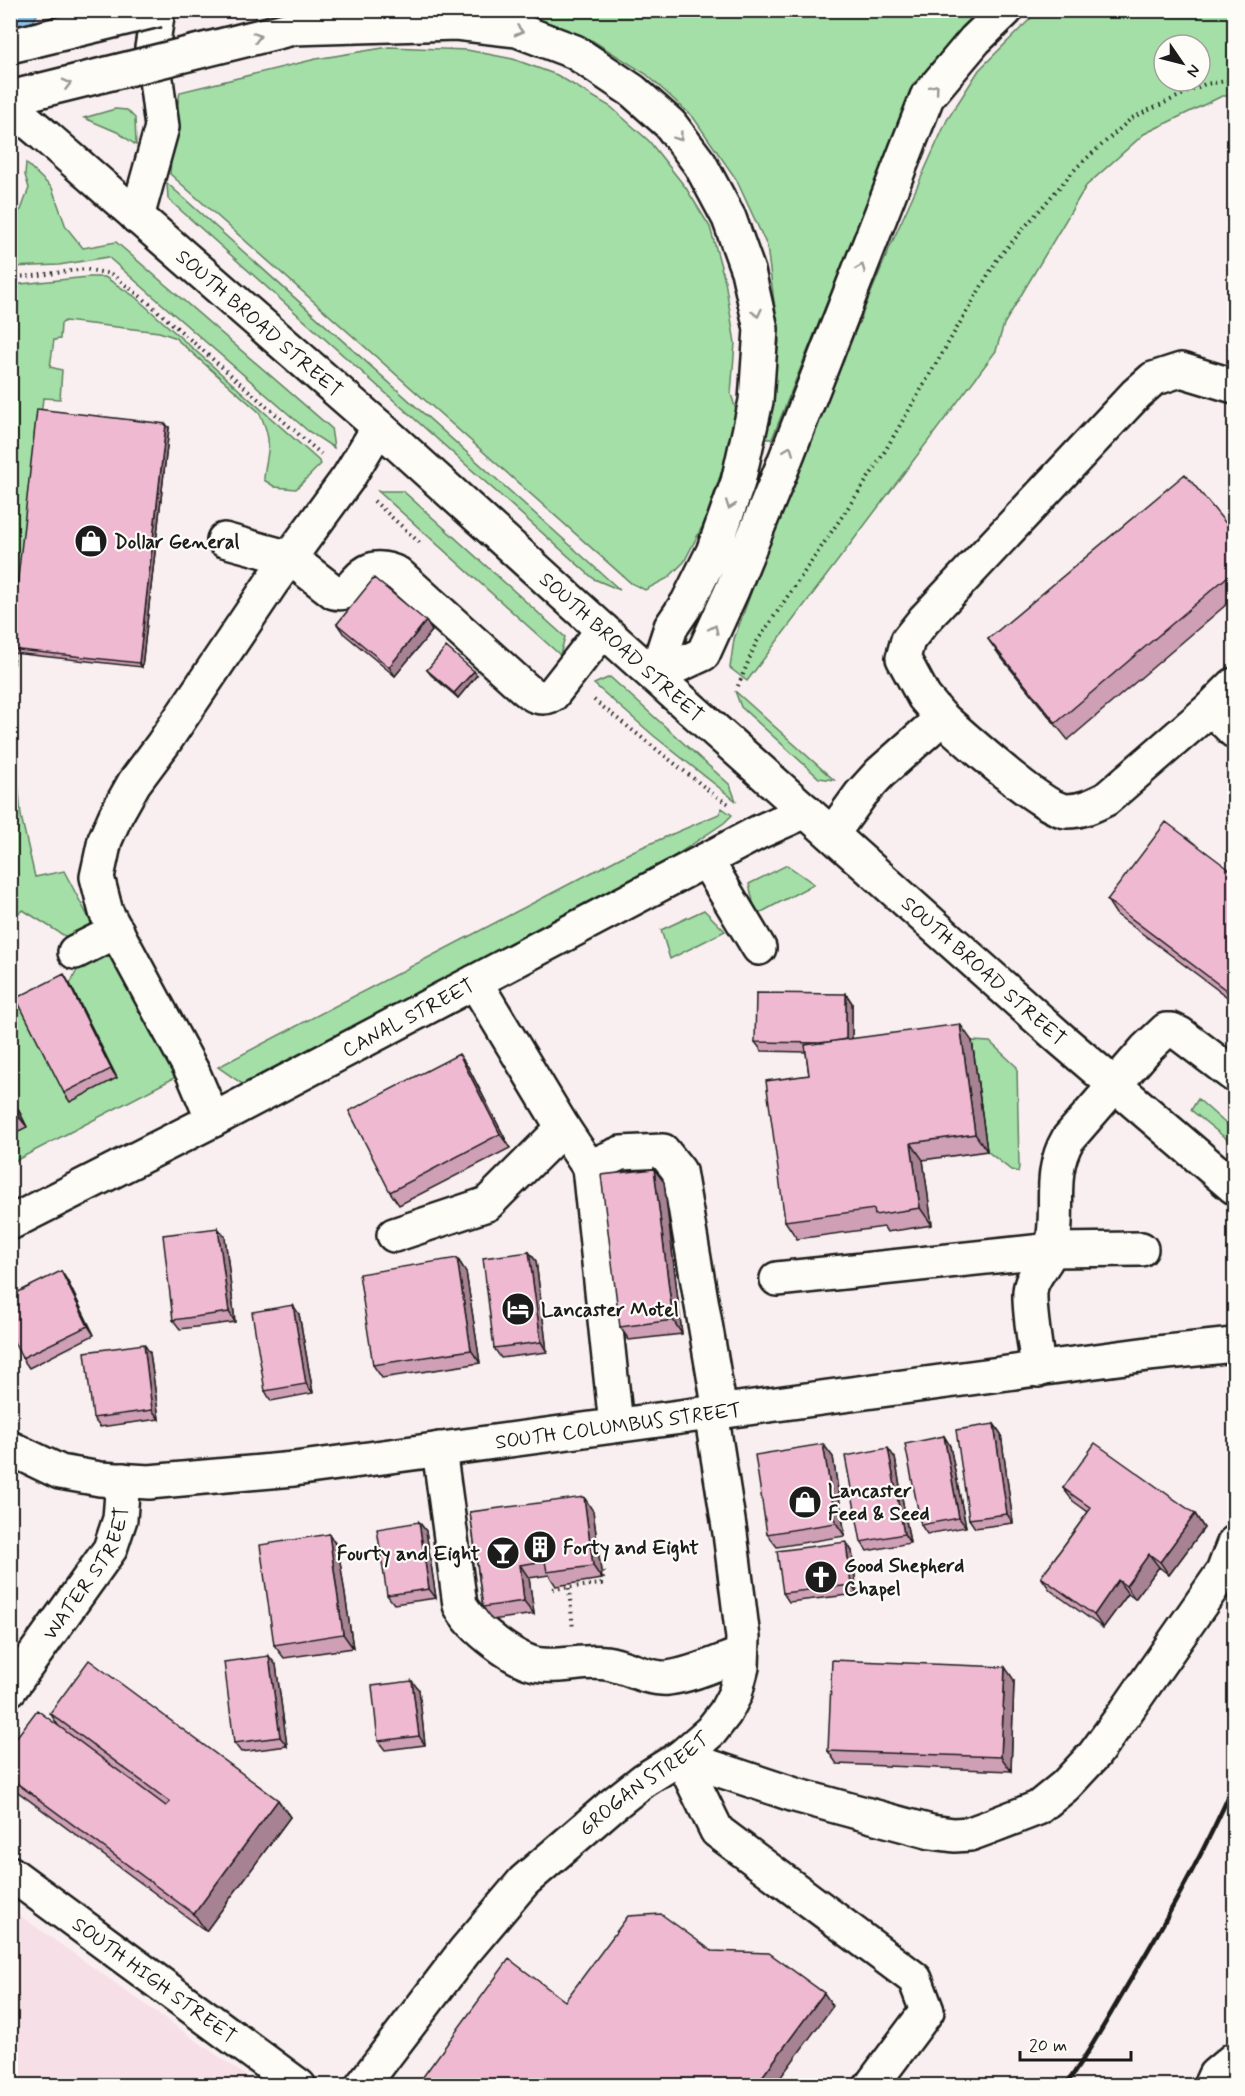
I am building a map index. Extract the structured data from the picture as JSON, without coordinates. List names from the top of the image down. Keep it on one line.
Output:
{"streets":{"main road":["SOUTH BROAD STREET","CANAL STREET","SOUTH COLUMBUS STREET","WATER STREET","GROGAN STREET","SOUTH HIGH STREET"]},"crossings":[["SOUTH BROAD STREET","CANAL STREET"],["SOUTH COLUMBUS STREET","WATER STREET"],["SOUTH COLUMBUS STREET","GROGAN STREET"]],"places":{"shop":["Dollar General","Lancaster Feed & Seed"],"hotel":["Lancaster Motel"],"building":["Forty and Eight"],"bar":["Fourty and Eight"],"church":["Good Shepherd Chapel"]},"scale_bar":"20 m","north":"bottom right"}
